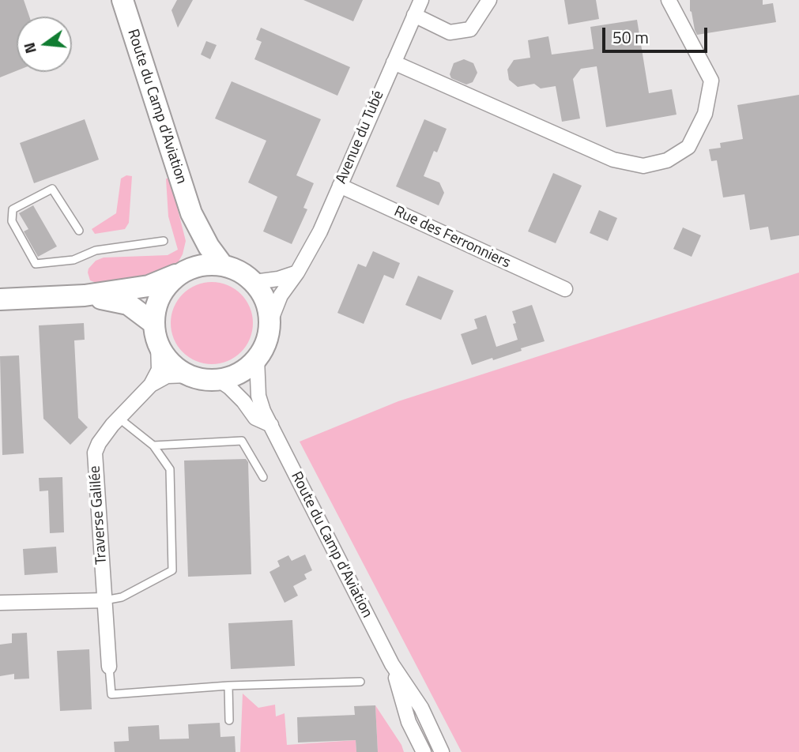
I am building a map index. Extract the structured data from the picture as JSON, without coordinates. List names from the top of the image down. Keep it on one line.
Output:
{"streets":{"street":["Route du Camp d'Aviation","Avenue du Tubé","Rue des Ferronniers","Traverse Galilée"]},"crossings":[["Route du Camp d'Aviation","Avenue du Tubé"],["Route du Camp d'Aviation","Traverse Galilée"],["Avenue du Tubé","Rue des Ferronniers"],["Avenue du Tubé","Traverse Galilée"]],"scale_bar":"50 m","north":"left"}
